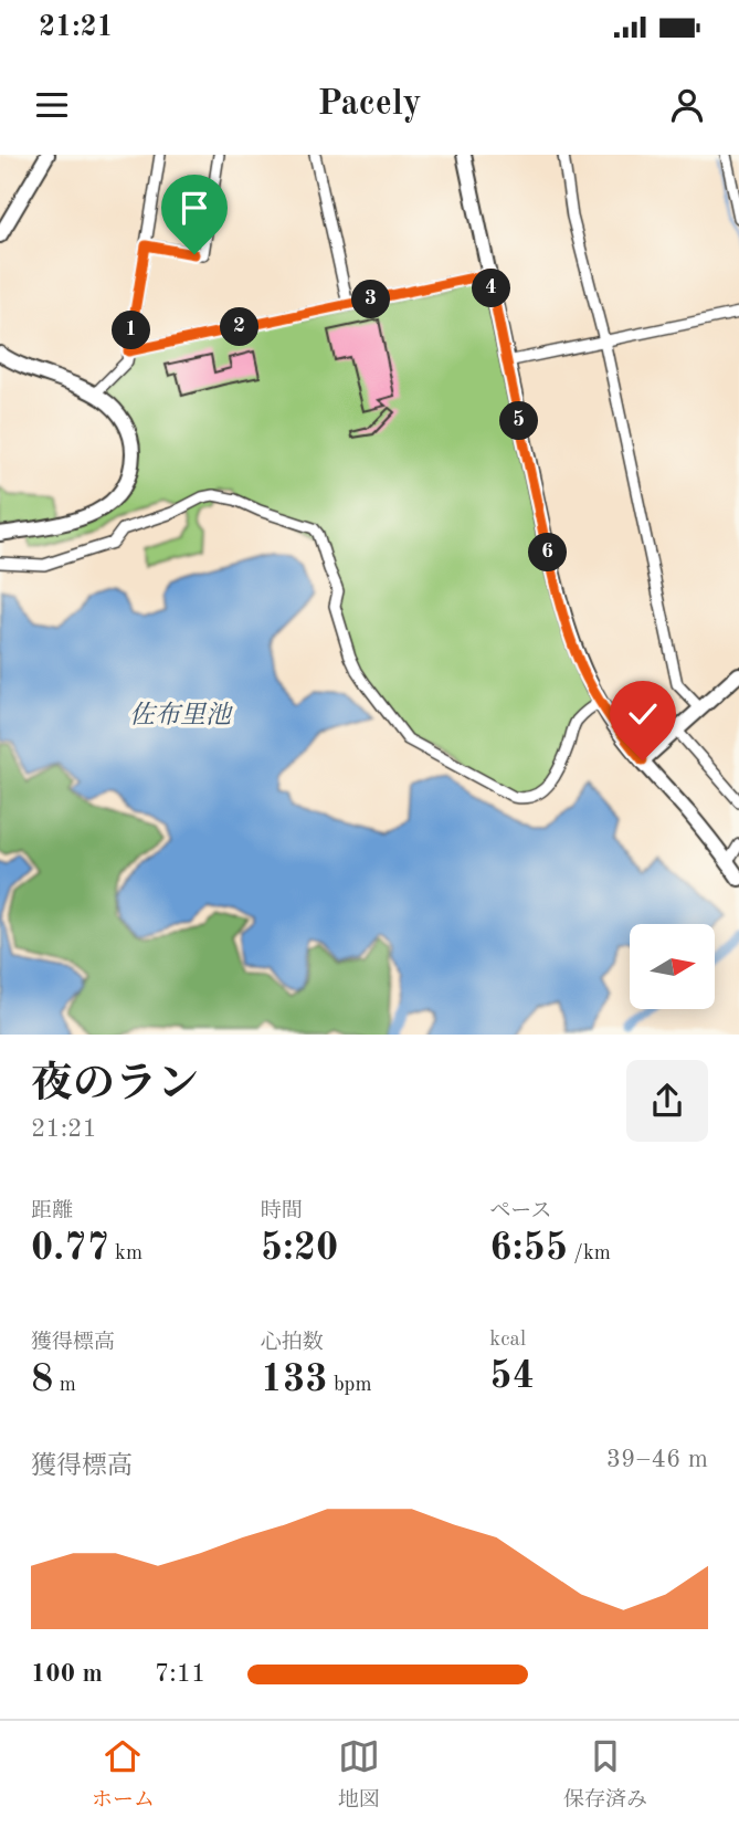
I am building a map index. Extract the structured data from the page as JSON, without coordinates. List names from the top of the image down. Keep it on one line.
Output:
{"water":["佐布里池"],"north":"right","page":{"status":"21:21","header":"Pacely","pins":["4","3","2","1","5","6"],"heading":["夜のラン","21:21"],"stats":[["距離","0.77 km"],["時間","5:20"],["ペース","6:55 /km"],["獲得標高","8 m"],["心拍数","133 bpm"],["kcal","54"]],"chart":["獲得標高","39–46 m"],"list":[{"name":"100 m","note":"7:11"}],"tabs":["ホーム","地図","保存済み"]}}
